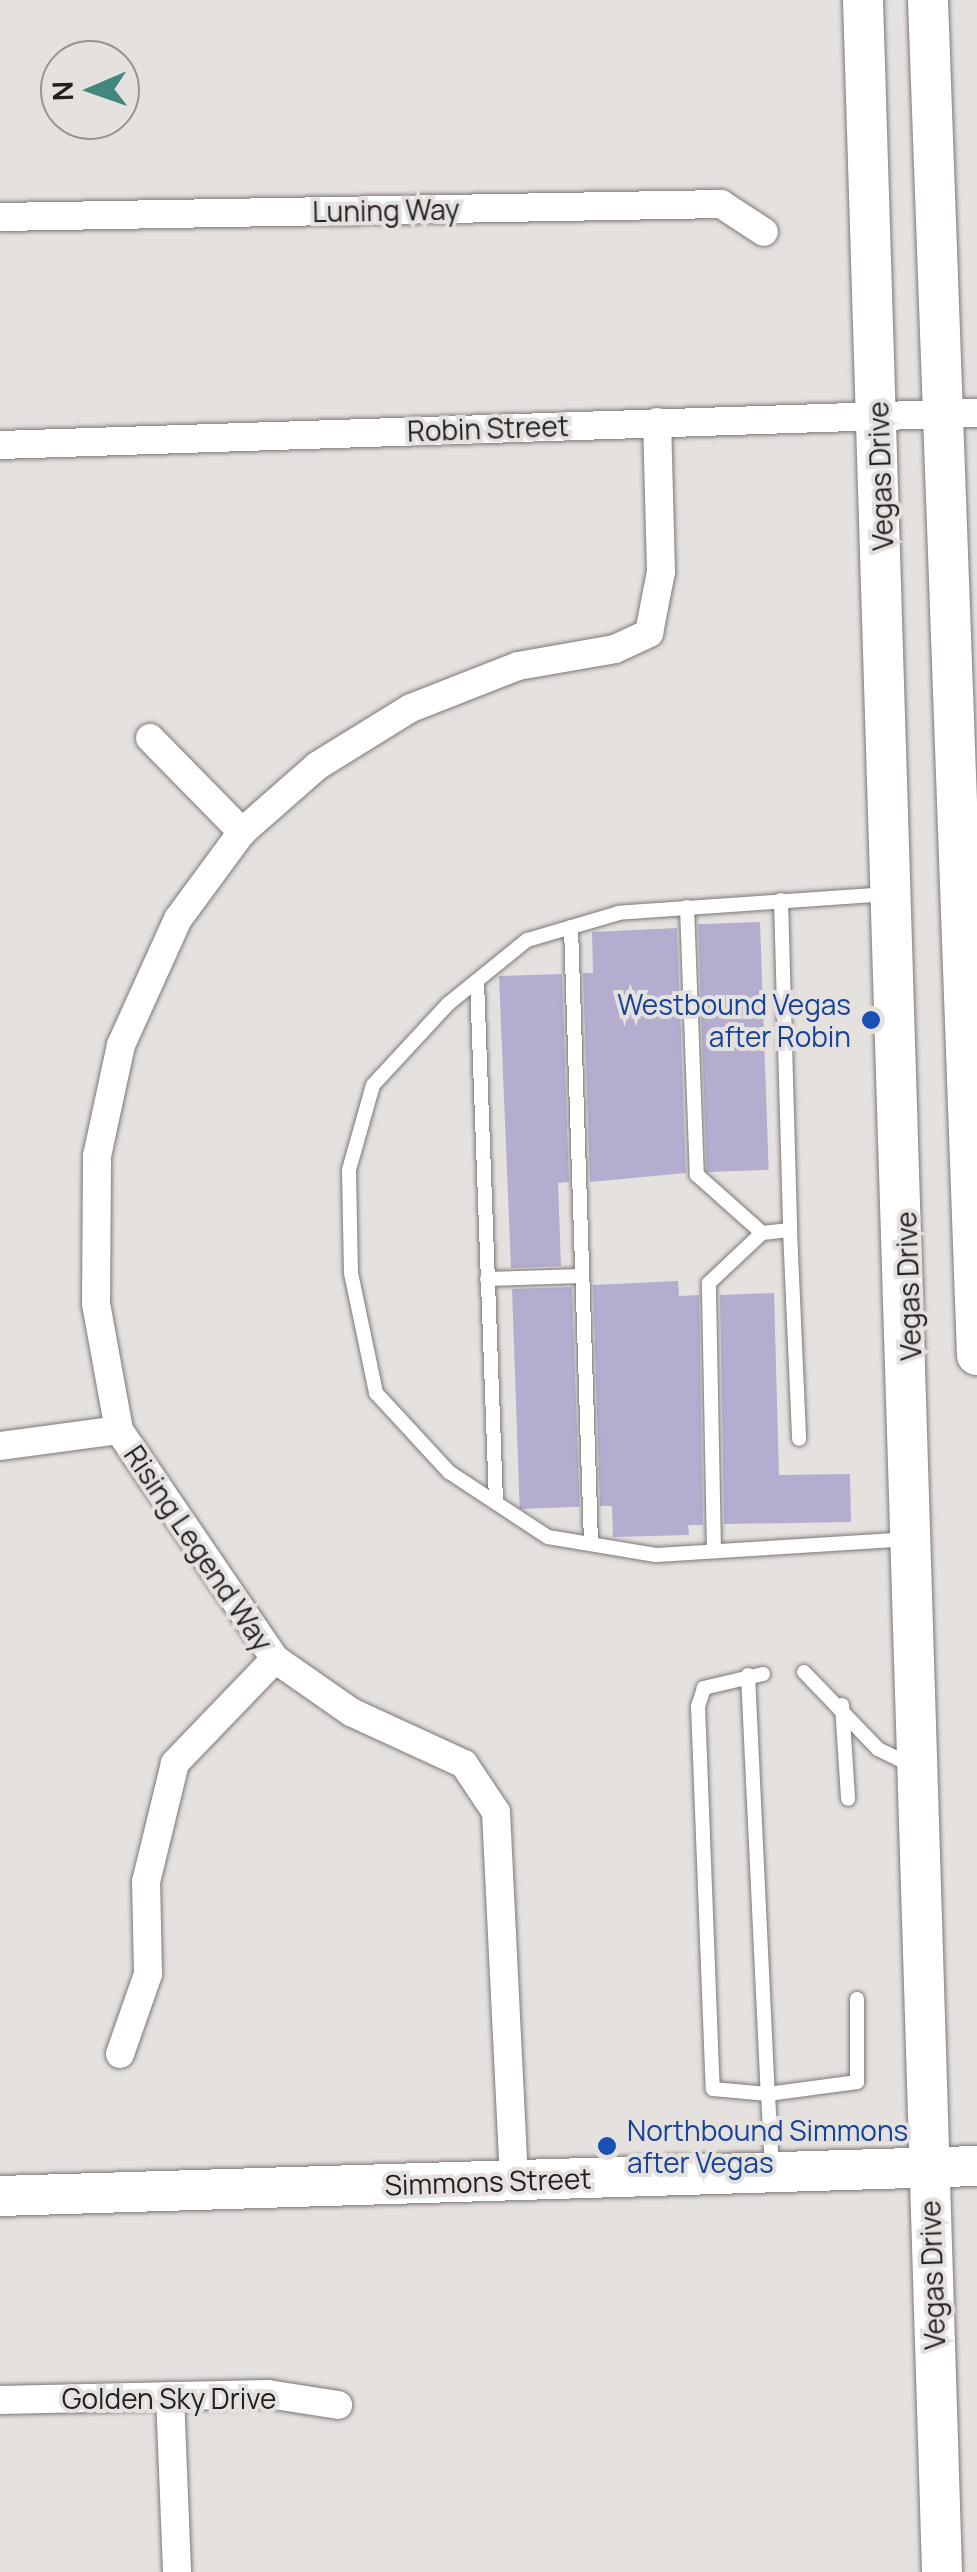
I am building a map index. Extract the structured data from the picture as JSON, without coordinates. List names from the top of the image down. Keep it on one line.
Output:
{"streets":{"main road":["Vegas Drive","Simmons Street"],"street":["Luning Way","Robin Street","Rising Legend Way","Golden Sky Drive"]},"crossings":[["Robin Street","Vegas Drive"],["Robin Street","Rising Legend Way"],["Vegas Drive","Simmons Street"],["Rising Legend Way","Simmons Street"]],"places":["Westbound Vegas after Robin","Northbound Simmons after Vegas"],"north":"left"}
